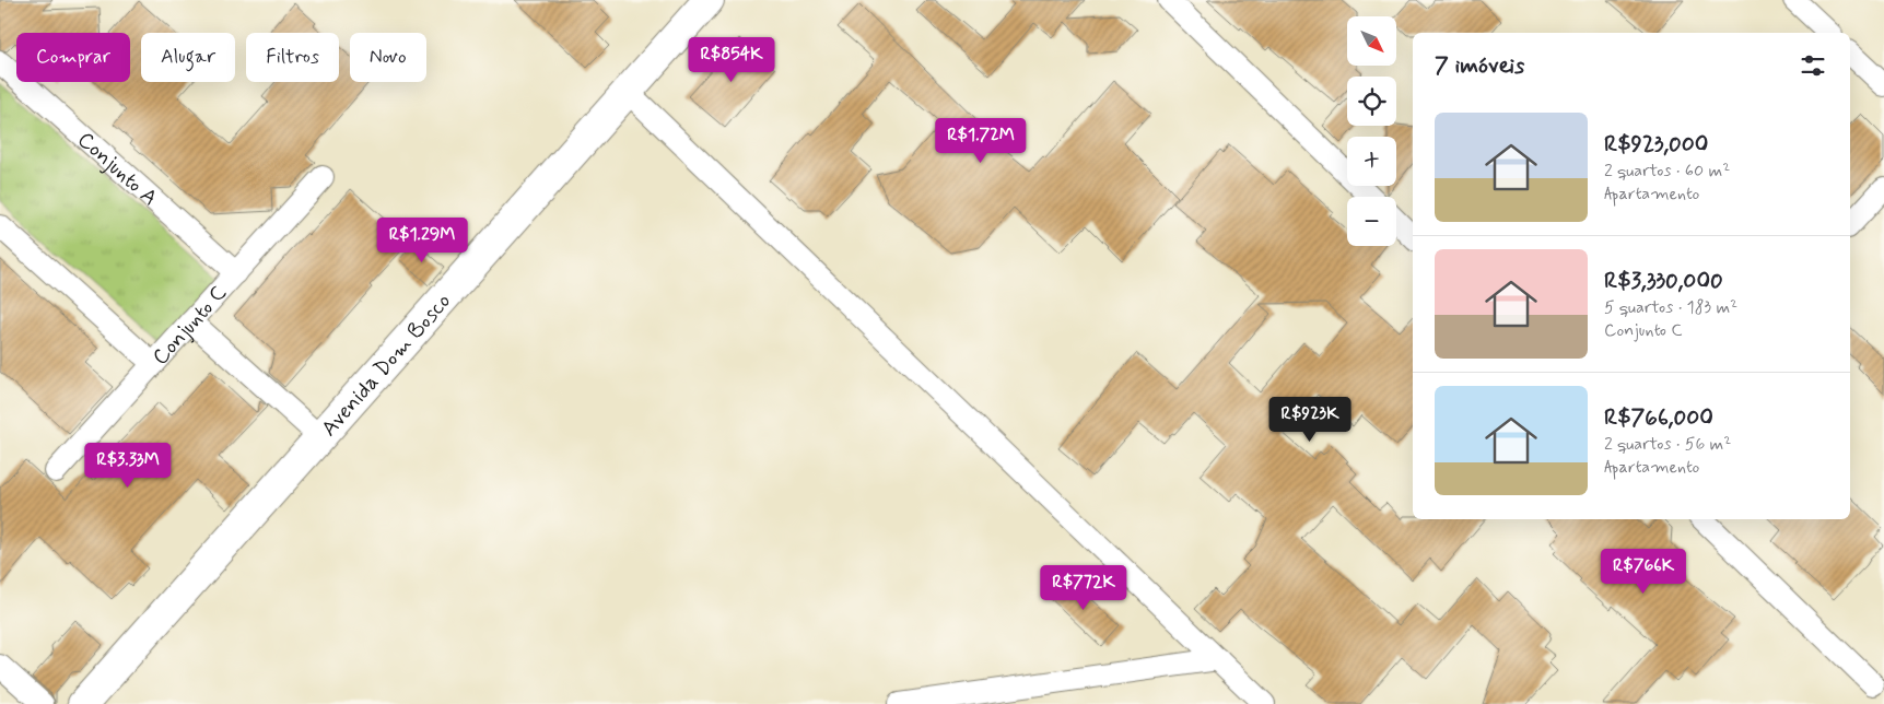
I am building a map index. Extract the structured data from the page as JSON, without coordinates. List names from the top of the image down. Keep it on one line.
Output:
{"streets":{"street":["Conjunto A","Conjunto C","Avenida Dom Bosco"]},"crossings":[["Conjunto A","Conjunto C"]],"north":"bottom right","page":{"map_buttons":["+","−"],"chip":["Comprar","Alugar","Filtros","Novo"],"heading":"7 imóveis","price":["R$854K","R$1.72M","R$1.29M","R$923K","R$3.33M","R$766K","R$772K"],"list":[{"name":"R$923,000","note":"2 quartos · 60 m² · Apartamento"},{"name":"R$3,330,000","note":"5 quartos · 183 m² · Conjunto C"},{"name":"R$766,000","note":"2 quartos · 56 m² · Apartamento"}]}}
